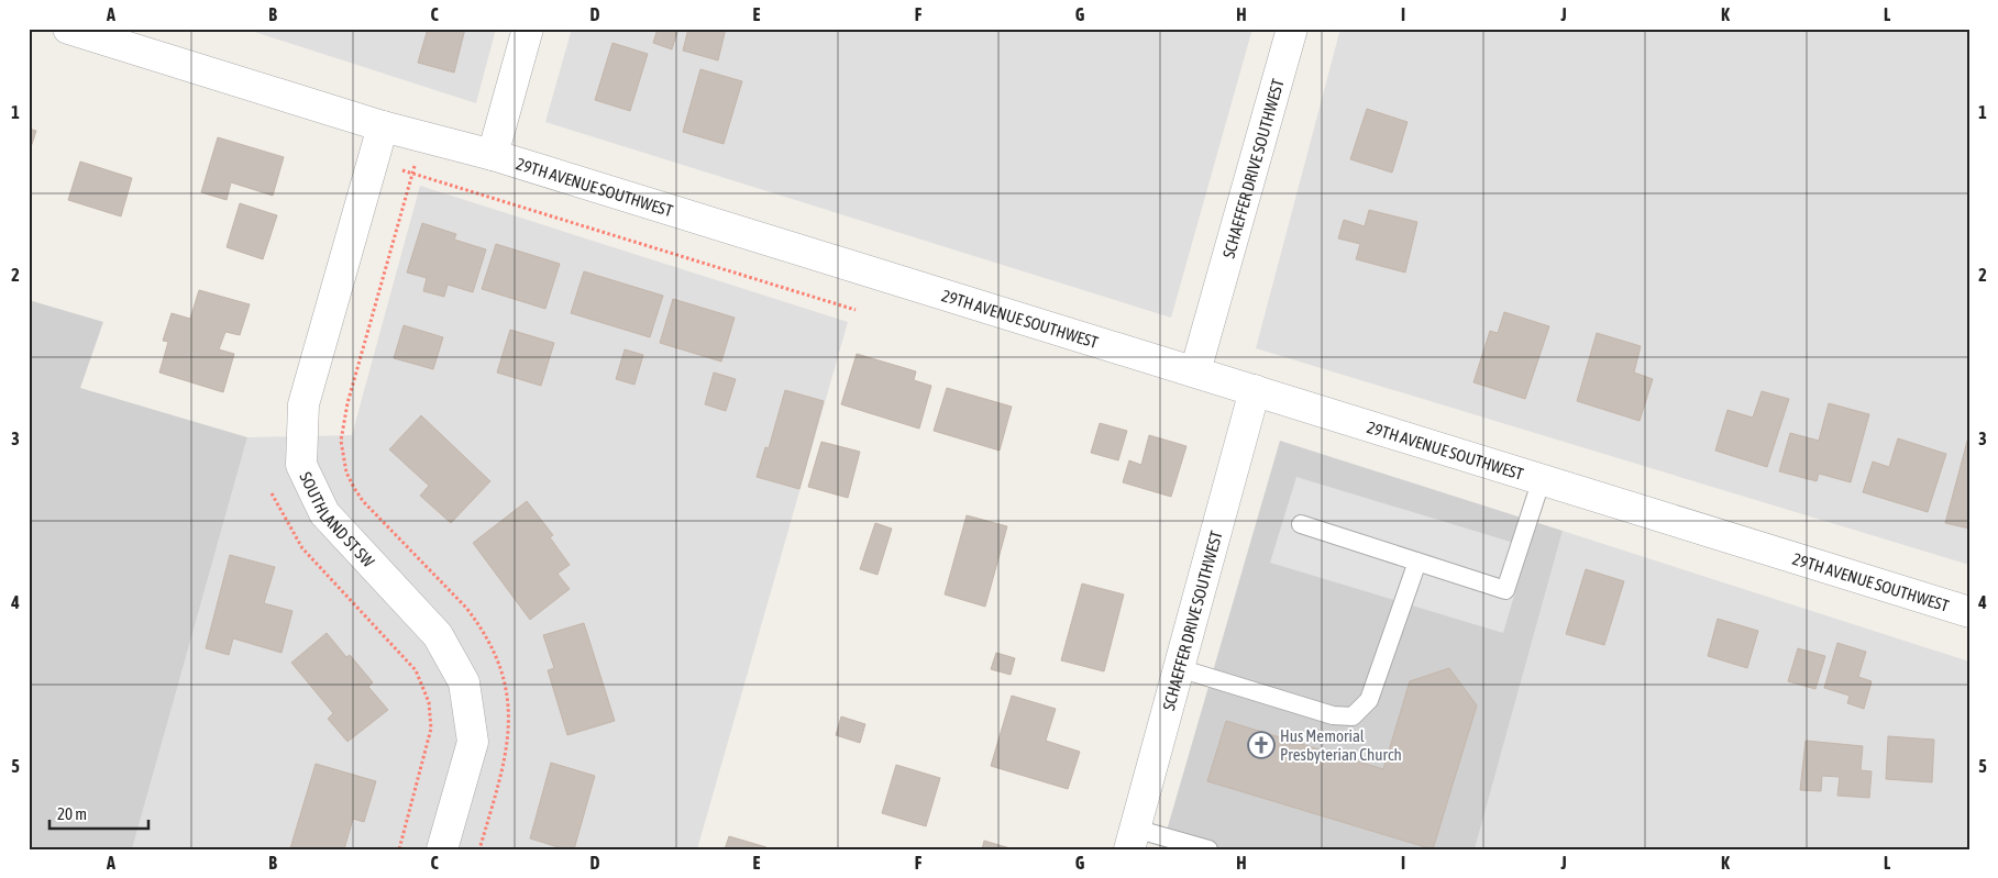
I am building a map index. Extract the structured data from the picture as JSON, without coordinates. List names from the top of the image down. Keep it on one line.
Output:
{"streets":{"street":["SCHAEFFER DRIVE SOUTHWEST","29TH AVENUE SOUTHWEST","SOUTHLAND ST SW"]},"crossings":[["SCHAEFFER DRIVE SOUTHWEST","29TH AVENUE SOUTHWEST"],["29TH AVENUE SOUTHWEST","SOUTHLAND ST SW"]],"places":{"church":["Hus Memorial Presbyterian Church"]},"scale_bar":"20 m","grid":{"columns":["A","B","C","D","E","F","G","H","I","J","K","L"],"rows":["1","2","3","4","5"]}}
